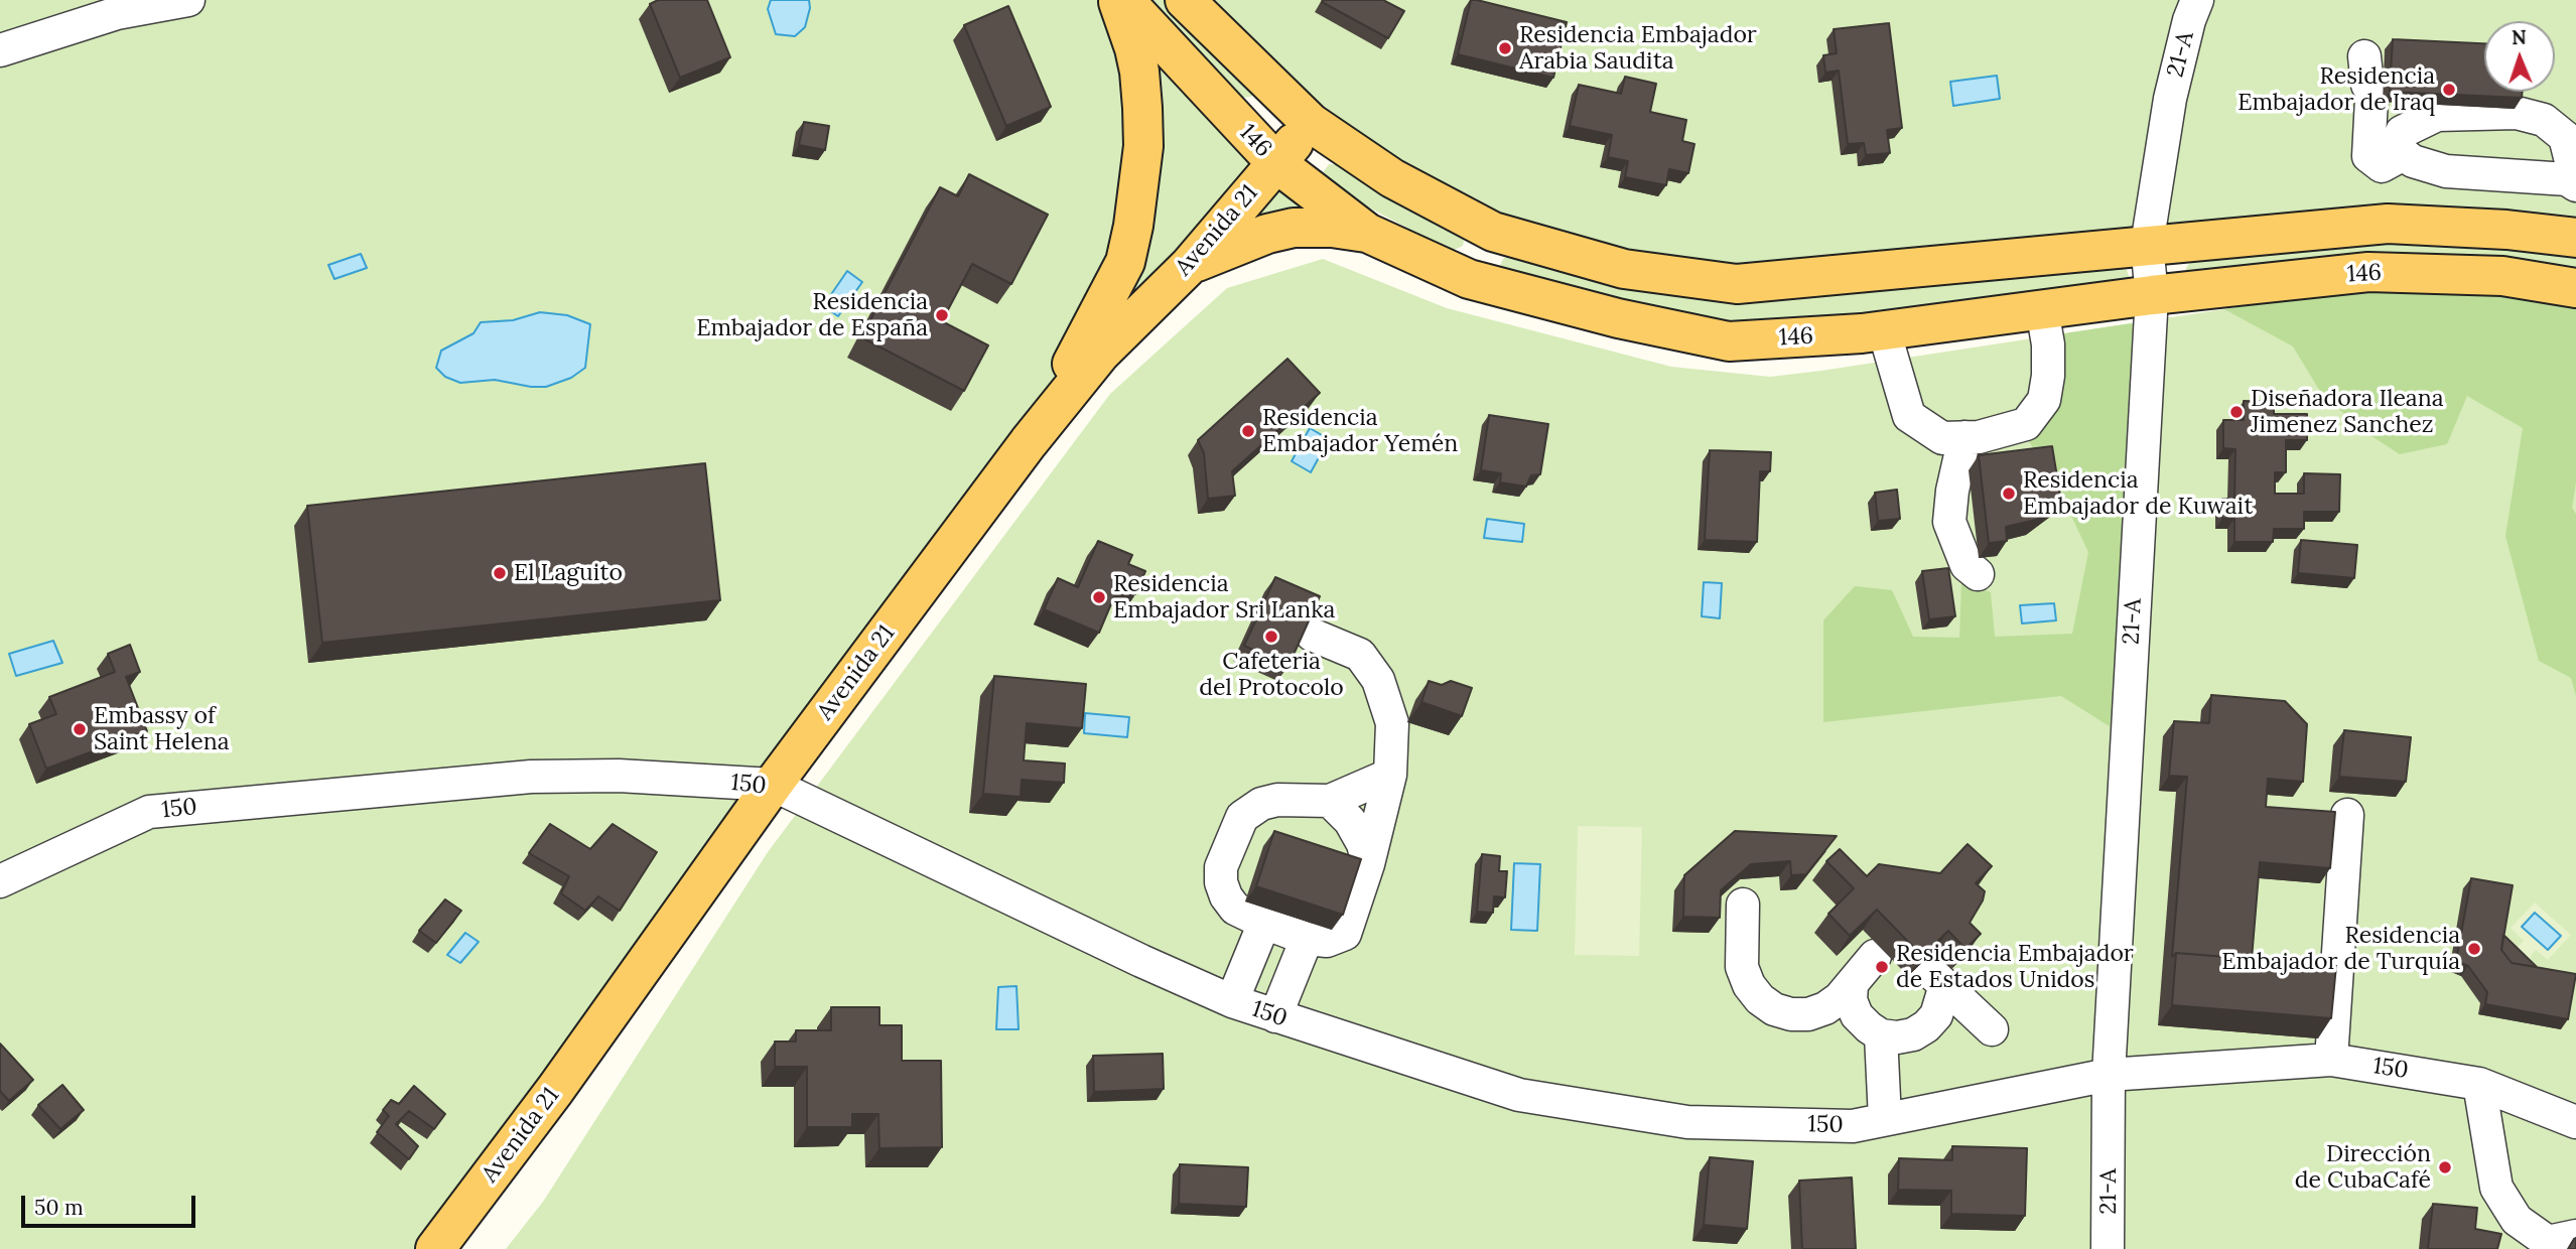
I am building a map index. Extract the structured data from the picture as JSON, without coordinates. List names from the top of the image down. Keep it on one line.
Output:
{"streets":{"main road":["146","Avenida 21"],"street":["21-A","150"]},"crossings":[["21-A","146"],["21-A","150"],["146","Avenida 21"],["Avenida 21","150"]],"places":["Residencia Embajador Arabia Saudita","Residencia Embajador de Iraq","Residencia Embajador de España","Diseñadora Ileana Jimenez Sanchez","Residencia Embajador Yemén","Residencia Embajador de Kuwait","El Laguito","Residencia Embajador Sri Lanka","Cafeteria del Protocolo","Embassy of Saint Helena","Residencia Embajador de Turquía","Residencia Embajador de Estados Unidos","Dirección de CubaCafé"],"scale_bar":"50 m","north":"top"}
